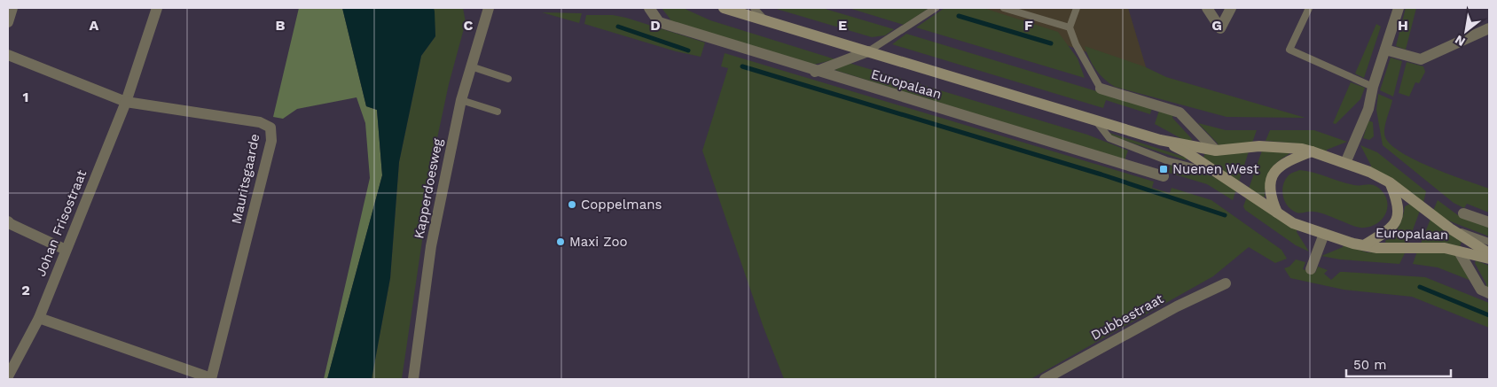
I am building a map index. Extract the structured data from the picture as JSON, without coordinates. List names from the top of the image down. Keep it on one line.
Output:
{"streets":{"main road":["Europalaan"],"street":["Mauritsgaarde","Kapperdoesweg","Johan Frisostraat","Dubbestraat"]},"crossings":[["Mauritsgaarde","Johan Frisostraat"]],"places":{"transit":["Nuenen West"],"other":["Coppelmans","Maxi Zoo"]},"scale_bar":"50 m","north":"bottom left","grid":{"columns":["A","B","C","D","E","F","G","H"],"rows":["1","2"]}}
